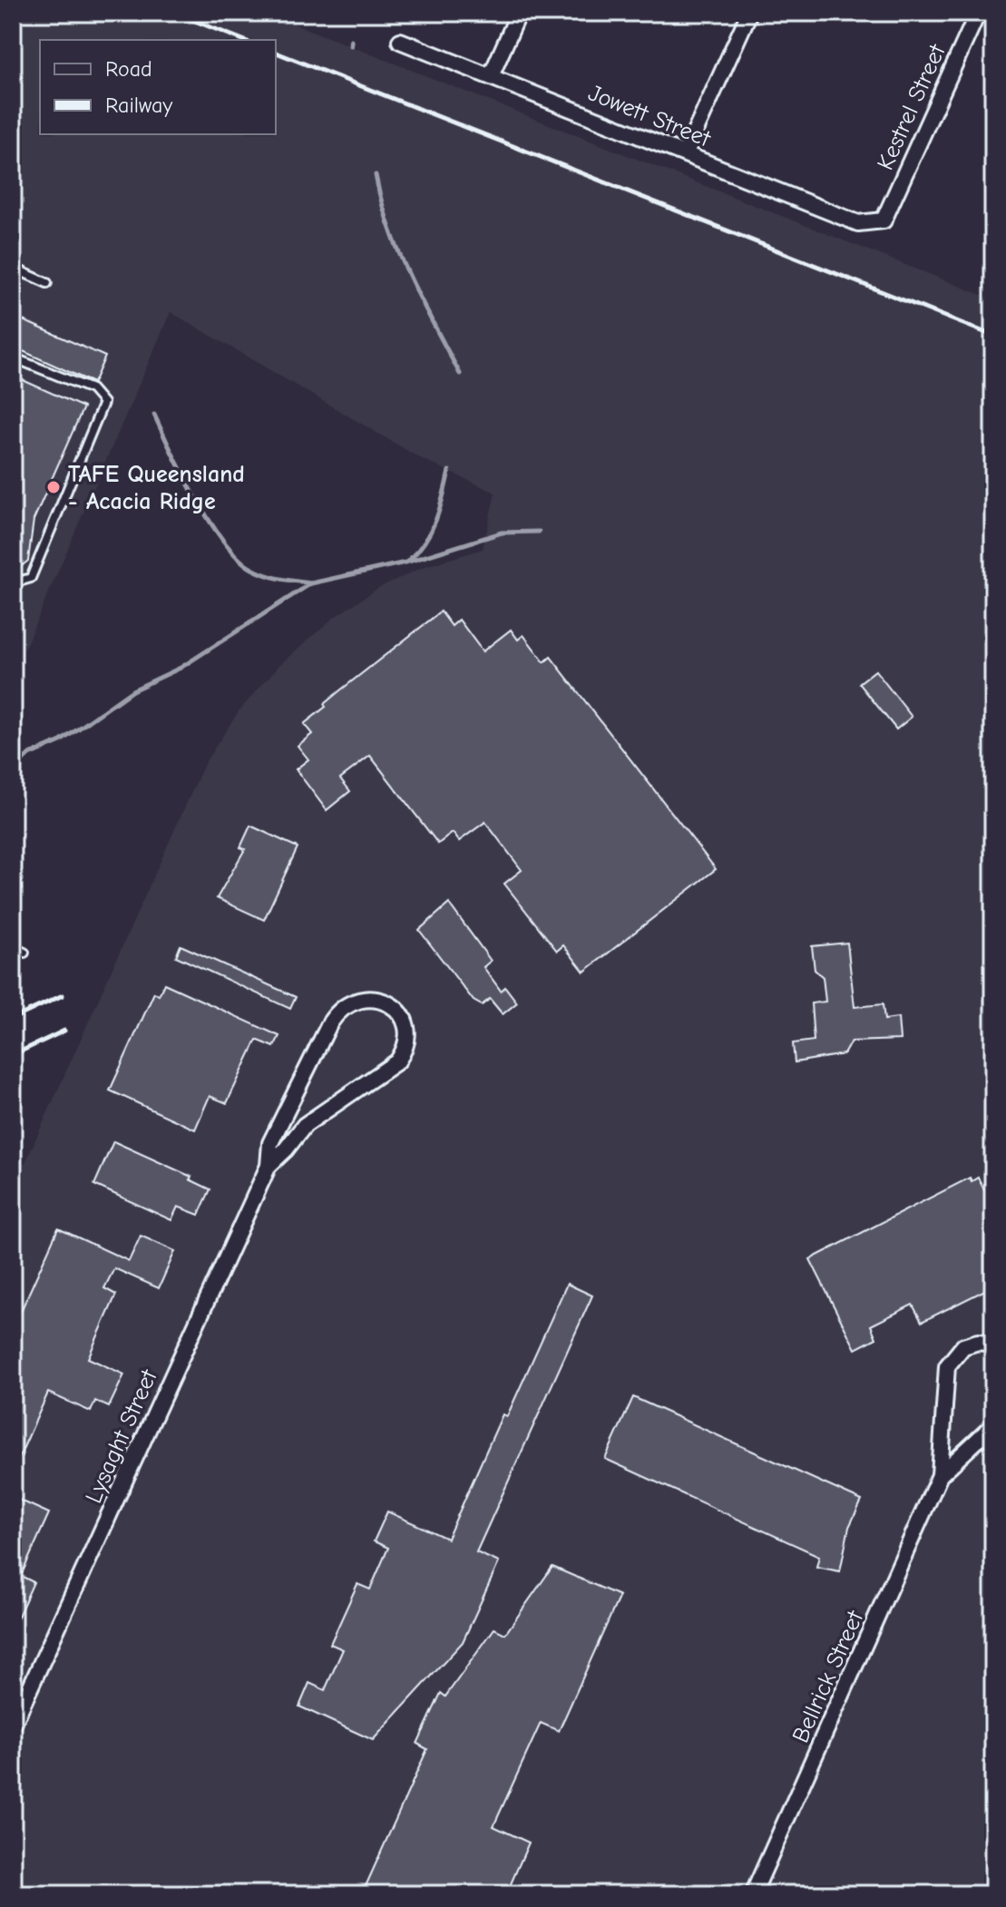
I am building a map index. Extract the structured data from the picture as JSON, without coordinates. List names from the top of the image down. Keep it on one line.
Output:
{"streets":{"street":["Kestrel Street","Jowett Street","Lysaght Street","Bellrick Street"]},"crossings":[["Kestrel Street","Jowett Street"]],"places":["TAFE Queensland - Acacia Ridge"],"legend":["Road","Railway"]}
